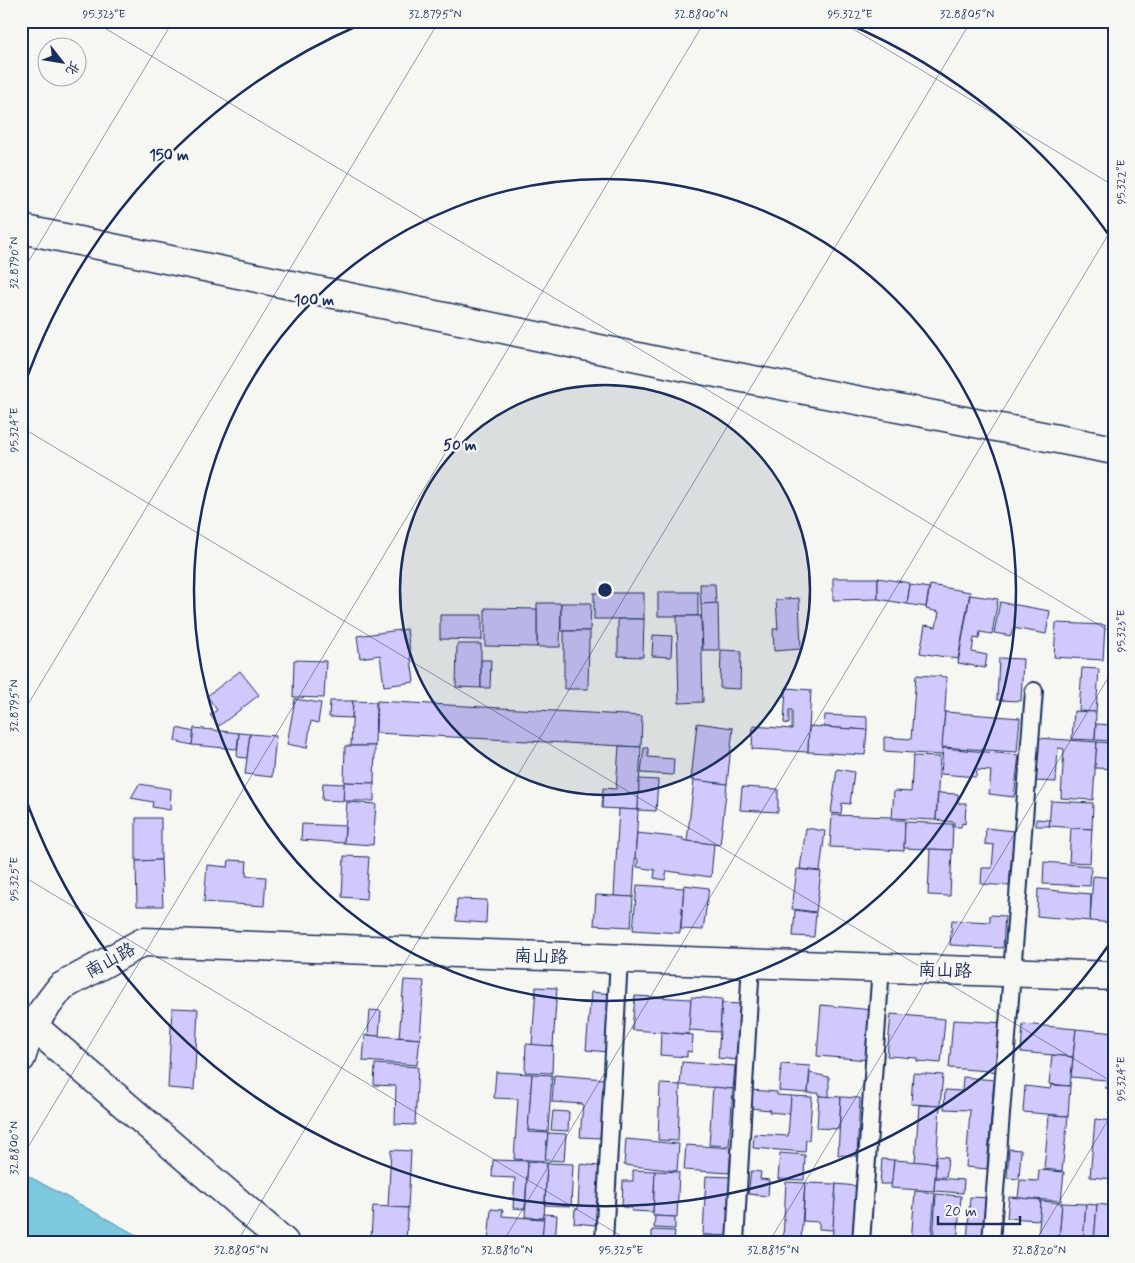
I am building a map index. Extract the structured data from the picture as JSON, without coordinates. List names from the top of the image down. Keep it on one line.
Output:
{"streets":{"street":["南山路"]},"scale_bar":"20 m","north":"bottom right","coordinates":["95.323°E","32.8795°N","32.8800°N","95.322°E","32.8805°N","32.8790°N","95.324°E","95.325°E","32.8810°N","32.8815°N","32.8820°N"],"rings":["150 m","100 m","50 m"]}
